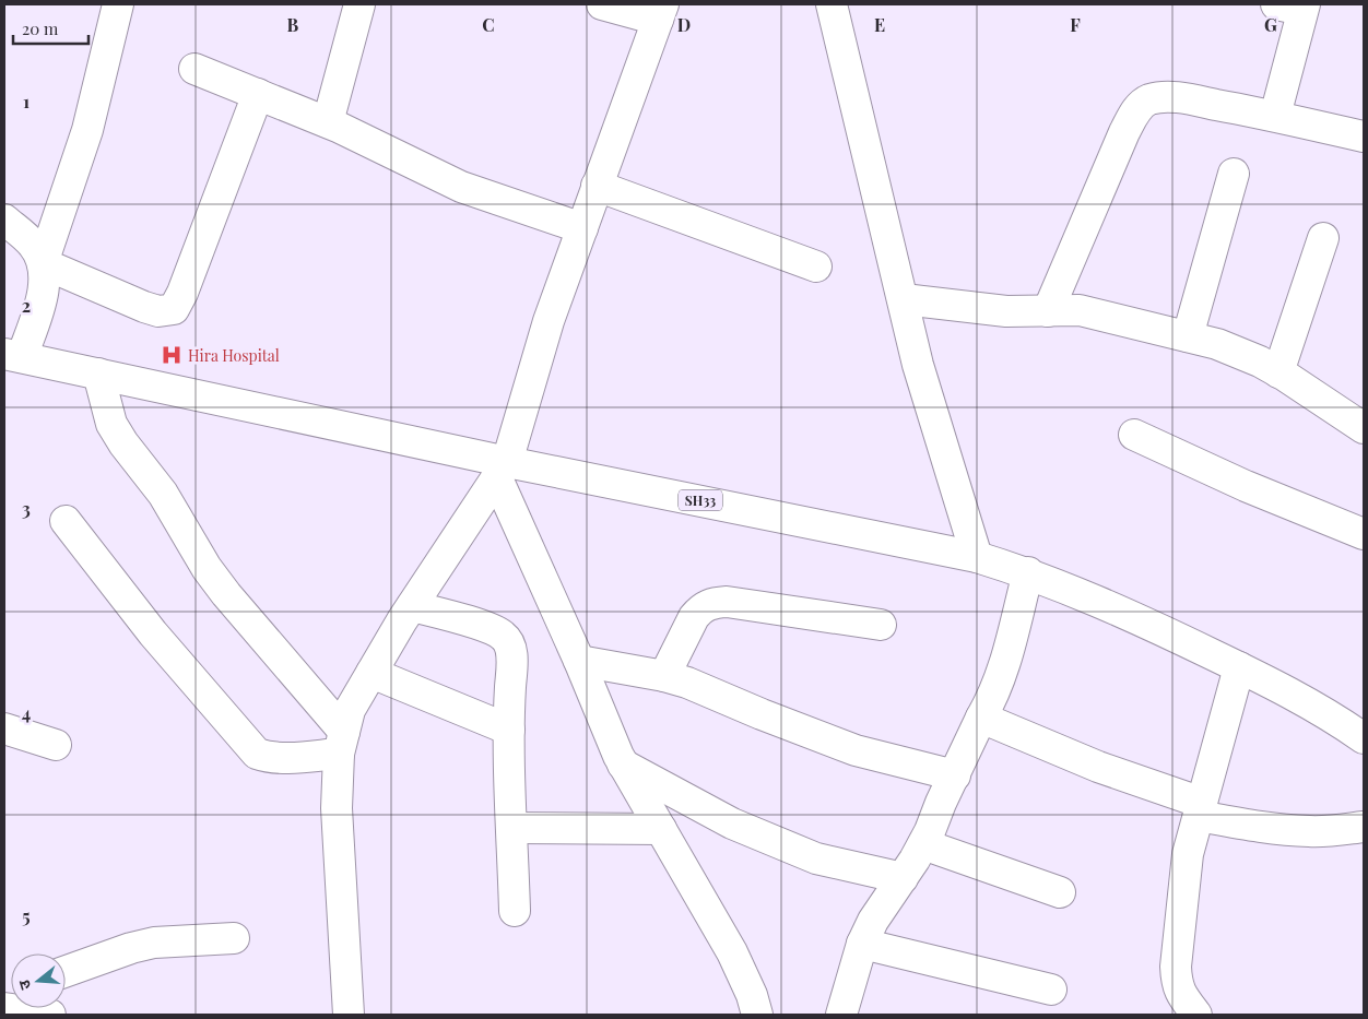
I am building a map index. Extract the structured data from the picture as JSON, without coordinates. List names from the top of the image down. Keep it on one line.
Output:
{"streets":{"street":["SH33"]},"places":{"hospital":["Hira Hospital"]},"scale_bar":"20 m","north":"left","grid":{"columns":["B","C","D","E","F","G"],"rows":["1","2","3","4","5"]}}
